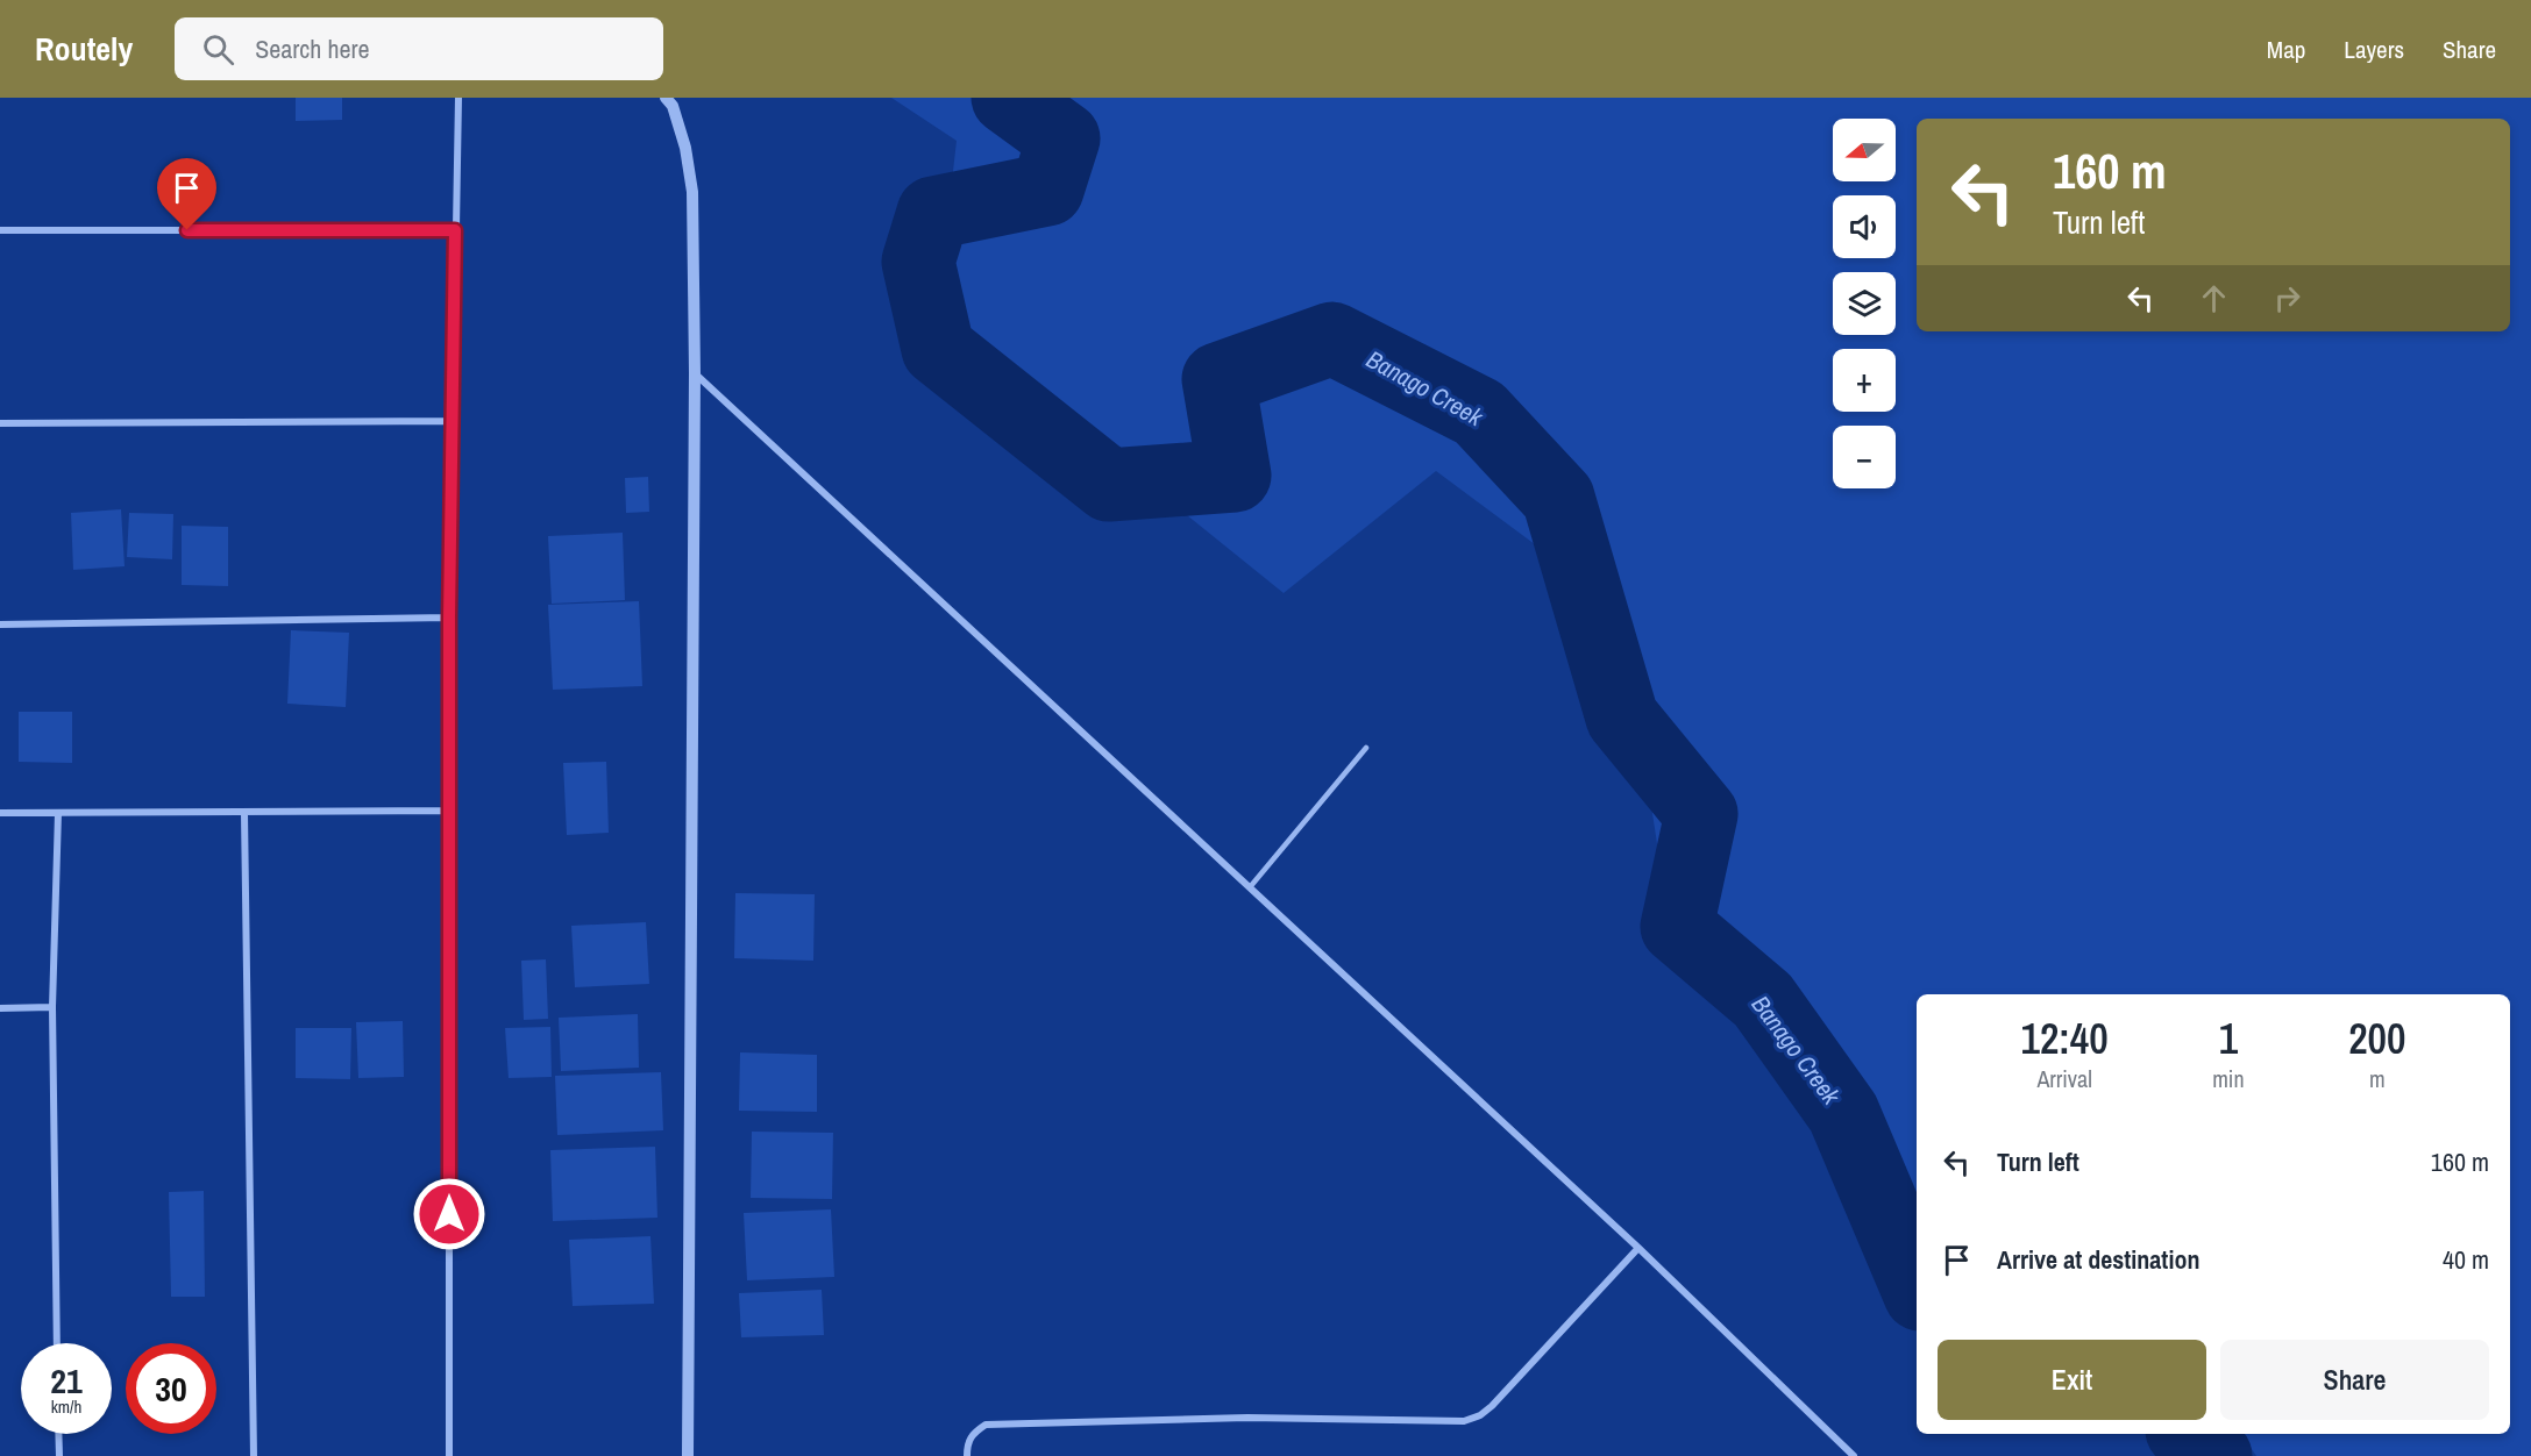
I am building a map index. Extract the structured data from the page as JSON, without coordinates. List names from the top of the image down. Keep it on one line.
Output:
{"water":["Banago Creek"],"north":"left","page":{"header":"Routely","search":"Search here","nav":["Map","Layers","Share"],"map_buttons":["+","−"],"turn":["160 m","Turn left"],"eta":["12:40","Arrival","1","min","200","m"],"list":[{"name":"Turn left","value":"160 m"},{"name":"Arrive at destination","value":"40 m"}],"buttons":["Exit","Share"],"speed":"21 km/h","limit":"30"}}
